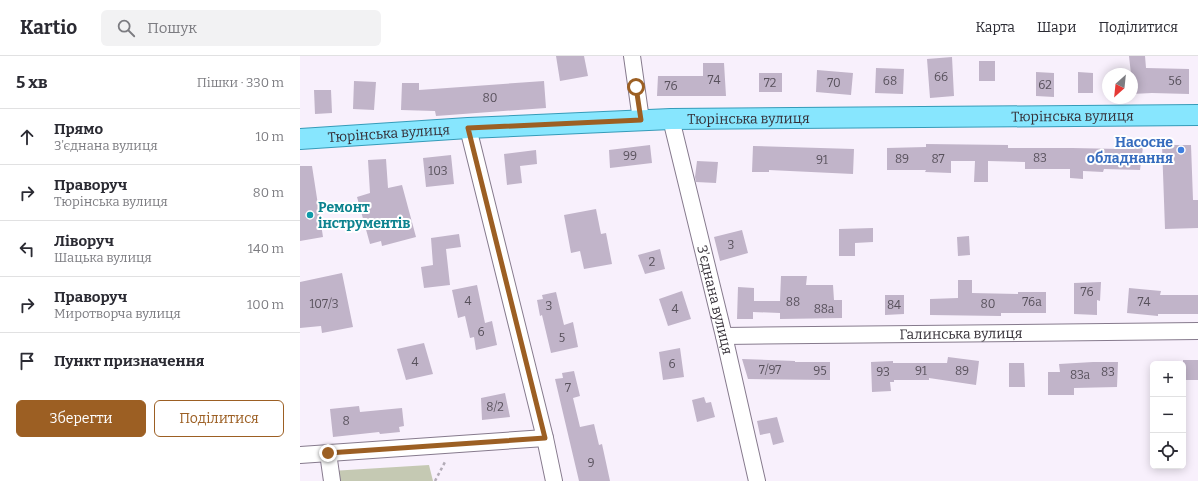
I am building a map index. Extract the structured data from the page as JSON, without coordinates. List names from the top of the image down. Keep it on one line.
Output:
{"streets":{"main road":["Тюрінська вулиця"],"street":["З’єднана вулиця","Галинська вулиця"]},"crossings":[["Тюрінська вулиця","З’єднана вулиця"],["З’єднана вулиця","Галинська вулиця"]],"places":["Насосне обладнання","Ремонт інструментів"],"house_numbers":["66","74","68","56","72","70","62","76","80","99","83","89","87","91","103","3","2","76","4","88","76а","74","107/3","80","84","3","4","88а","6","5","4","6","7/97","95","91","89","93","83","83а","7","8/2","8","9"],"north":"bottom left","page":{"header":"Kartio","search":"Пошук","nav":["Карта","Шари","Поділитися"],"heading":["5 хв","Пішки · 330 m"],"list":[["Прямо","З’єднана вулиця","10 m"],["Праворуч","Тюрінська вулиця","80 m"],["Ліворуч","Шацька вулиця","140 m"],["Праворуч","Миротворча вулиця","100 m"],"Пункт призначення"],"map_buttons":["+","−"],"buttons":["Зберегти","Поділитися"]}}
